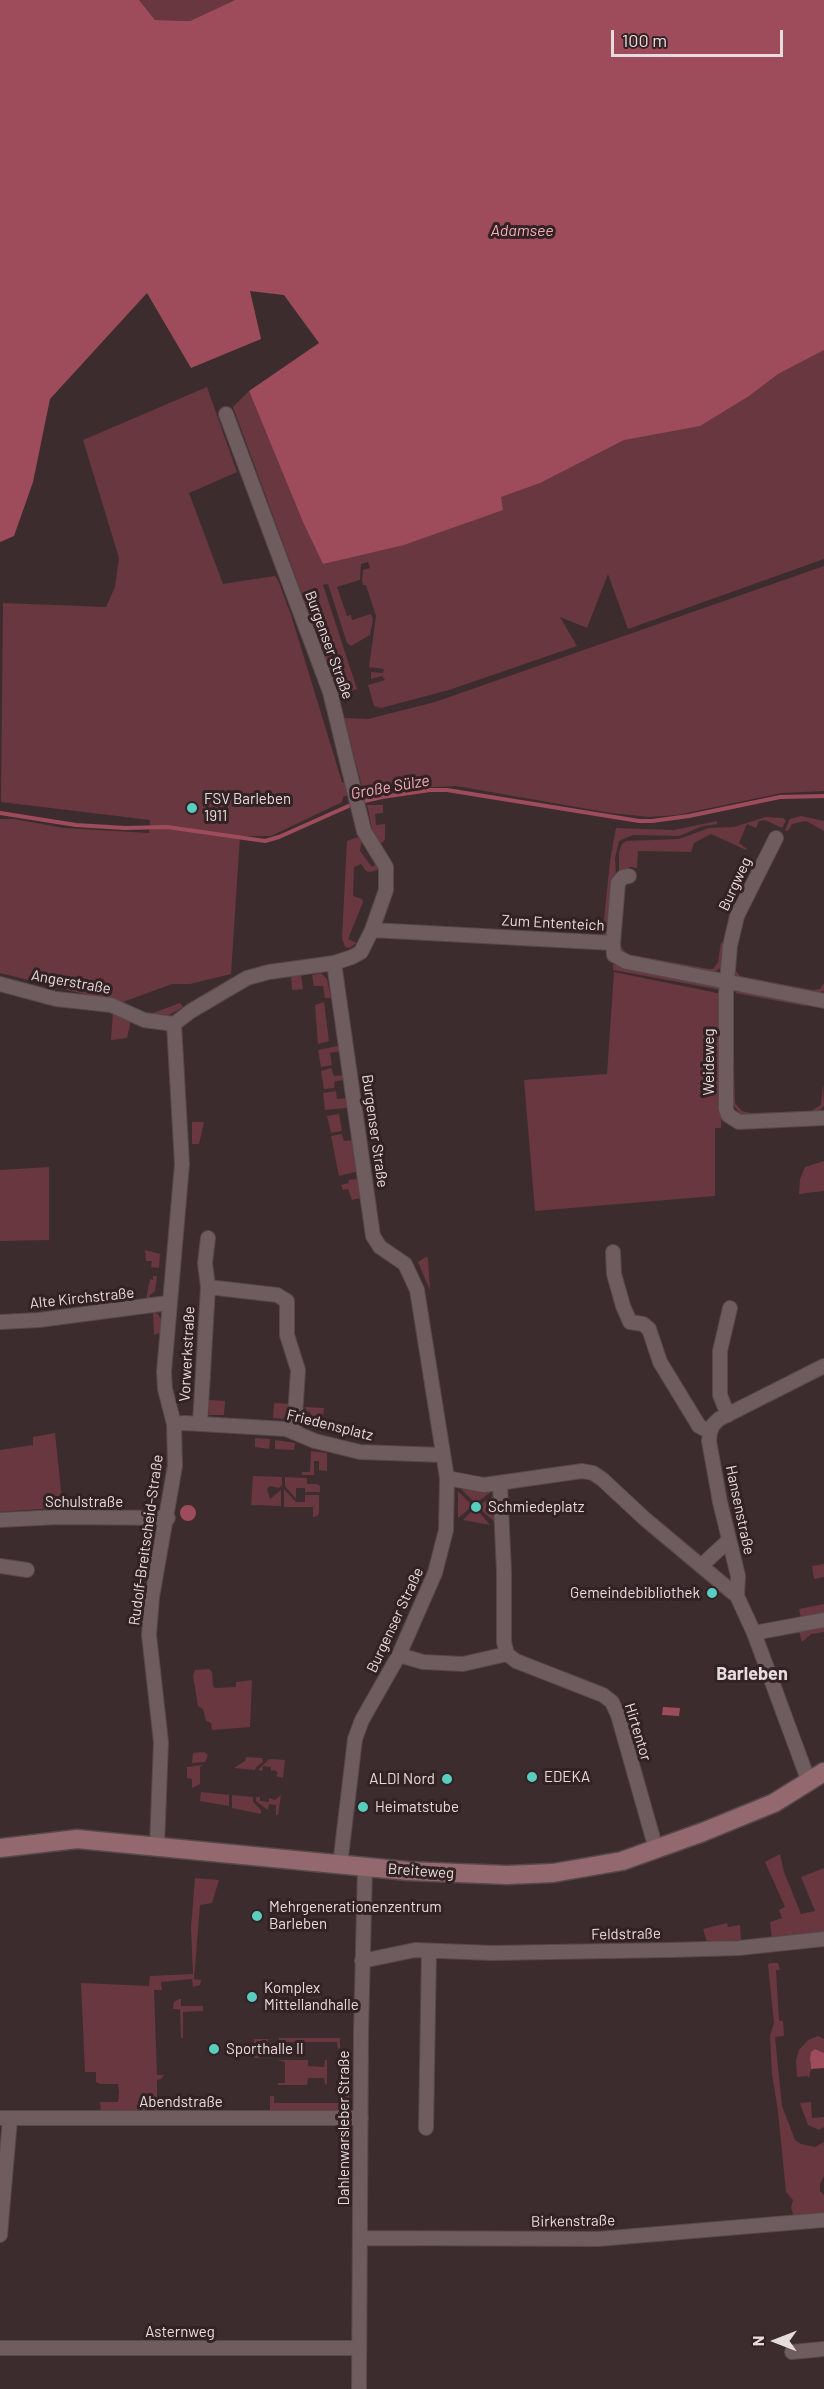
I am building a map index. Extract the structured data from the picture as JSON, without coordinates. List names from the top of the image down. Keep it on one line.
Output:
{"streets":{"street":["Burgenser Straße","Burgweg","Zum Ententeich","Angerstraße","Weideweg","Alte Kirchstraße","Vorwerkstraße","Friedensplatz","Schulstraße","Hansenstraße","Rudolf-Breitscheid-Straße","Hirtentor","Breiteweg","Feldstraße","Abendstraße","Dahlenwarsleber Straße","Birkenstraße","Asternweg"]},"crossings":[["Burgenser Straße","Zum Ententeich"],["Burgenser Straße","Friedensplatz"],["Burgenser Straße","Breiteweg"],["Burgweg","Zum Ententeich"],["Burgweg","Weideweg"],["Zum Ententeich","Weideweg"],["Angerstraße","Rudolf-Breitscheid-Straße"],["Alte Kirchstraße","Rudolf-Breitscheid-Straße"],["Vorwerkstraße","Friedensplatz"],["Friedensplatz","Rudolf-Breitscheid-Straße"],["Schulstraße","Rudolf-Breitscheid-Straße"],["Rudolf-Breitscheid-Straße","Breiteweg"],["Hirtentor","Breiteweg"],["Breiteweg","Dahlenwarsleber Straße"],["Feldstraße","Dahlenwarsleber Straße"],["Abendstraße","Dahlenwarsleber Straße"],["Dahlenwarsleber Straße","Birkenstraße"],["Dahlenwarsleber Straße","Asternweg"]],"districts":["Barleben"],"water":["Adamsee","Große Sülze"],"places":["FSV Barleben 1911","Schmiedeplatz","Gemeindebibliothek","EDEKA","ALDI Nord","Heimatstube","Mehrgenerationenzentrum Barleben","Komplex Mittellandhalle","Sporthalle II"],"scale_bar":"100 m","north":"left"}
